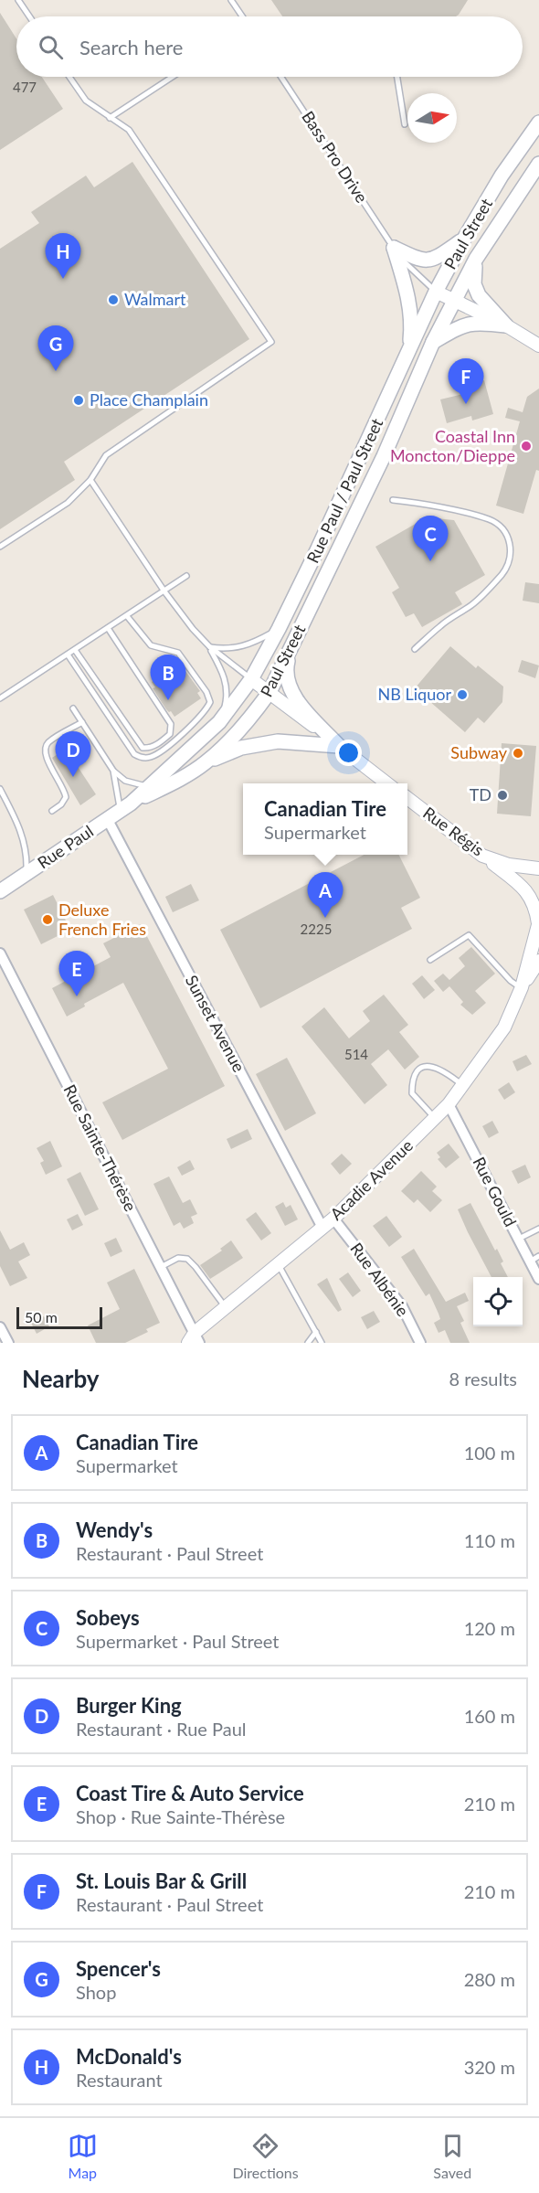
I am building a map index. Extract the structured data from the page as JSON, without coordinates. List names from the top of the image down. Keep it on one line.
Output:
{"streets":{"main road":["Paul Street","Rue Paul / Paul Street","Rue Paul"],"street":["Rue Régis","Sunset Avenue","Rue Sainte-Thérèse","Acadie Avenue","Rue Gould","Rue Albénie"],"lane":["Bass Pro Drive"]},"crossings":[["Bass Pro Drive","Paul Street"],["Paul Street","Rue Paul / Paul Street"],["Paul Street","Rue Paul"],["Rue Paul","Sunset Avenue"],["Sunset Avenue","Acadie Avenue"],["Rue Sainte-Thérèse","Acadie Avenue"],["Acadie Avenue","Rue Gould"],["Acadie Avenue","Rue Albénie"]],"places":["Walmart","Place Champlain","Coastal Inn Moncton/Dieppe","NB Liquor","Subway","TD","Deluxe French Fries"],"house_numbers":["477","2225","514"],"scale_bar":"50 m","north":"right","page":{"search":"Search here","pins":["H","G","F","C","B","D","A","E"],"popup":["Canadian Tire","Supermarket"],"scale":"50 m","heading":["Nearby","8 results"],"list":[{"mark":"A","name":"Canadian Tire","note":"Supermarket","value":"100 m"},{"mark":"B","name":"Wendy's","note":"Restaurant · Paul Street","value":"110 m"},{"mark":"C","name":"Sobeys","note":"Supermarket · Paul Street","value":"120 m"},{"mark":"D","name":"Burger King","note":"Restaurant · Rue Paul","value":"160 m"},{"mark":"E","name":"Coast Tire & Auto Service","note":"Shop · Rue Sainte-Thérèse","value":"210 m"},{"mark":"F","name":"St. Louis Bar & Grill","note":"Restaurant · Paul Street","value":"210 m"},{"mark":"G","name":"Spencer's","note":"Shop","value":"280 m"},{"mark":"H","name":"McDonald's","note":"Restaurant","value":"320 m"}],"nav":["Map","Directions","Saved"]}}
